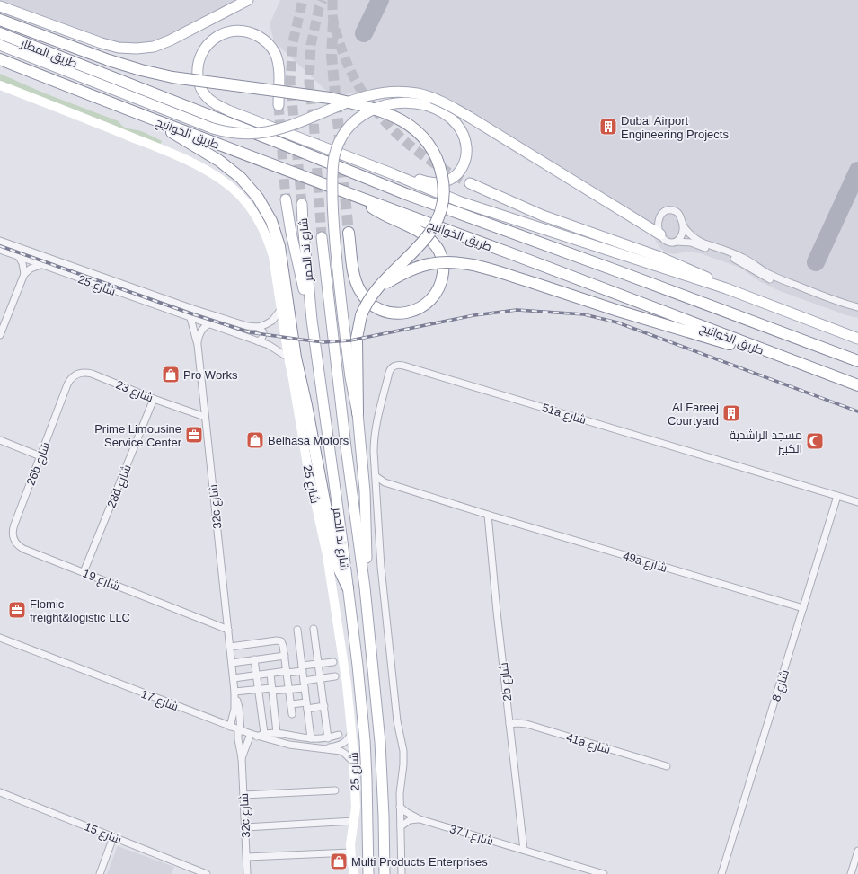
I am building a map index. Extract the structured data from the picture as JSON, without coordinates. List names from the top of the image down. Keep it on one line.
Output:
{"streets":{"highway":["طريق المطار","طريق الخوانيج"],"main road":["شارع ند الحمر"],"street":["شارع 25","شارع 23","51a شارع","26b شارع","28d شارع","32c شارع","49a شارع","شارع 19","2b شارع","شارع 8","شارع 17","41a شارع","شارع 15","شارع ا 37"]},"crossings":[["طريق المطار","طريق الخوانيج"],["شارع 25","32c شارع"],["شارع 25","شارع 17"],["شارع 23","26b شارع"],["شارع 23","28d شارع"],["شارع 23","32c شارع"],["51a شارع","49a شارع"],["51a شارع","شارع 8"],["51a شارع","شارع ا 37"],["26b شارع","شارع 19"],["28d شارع","شارع 19"],["32c شارع","شارع 19"],["32c شارع","شارع 17"],["49a شارع","2b شارع"],["49a شارع","شارع 8"],["2b شارع","41a شارع"],["2b شارع","شارع ا 37"]],"places":{"building":["Dubai Airport Engineering Projects","Al Fareej Courtyard"],"shop":["Pro Works","Belhasa Motors","Multi Products Enterprises"],"office":["Prime Limousine Service Center","Flomic freight&logistic LLC"],"mosque":["مسجد الراشدية الكبير"]}}
